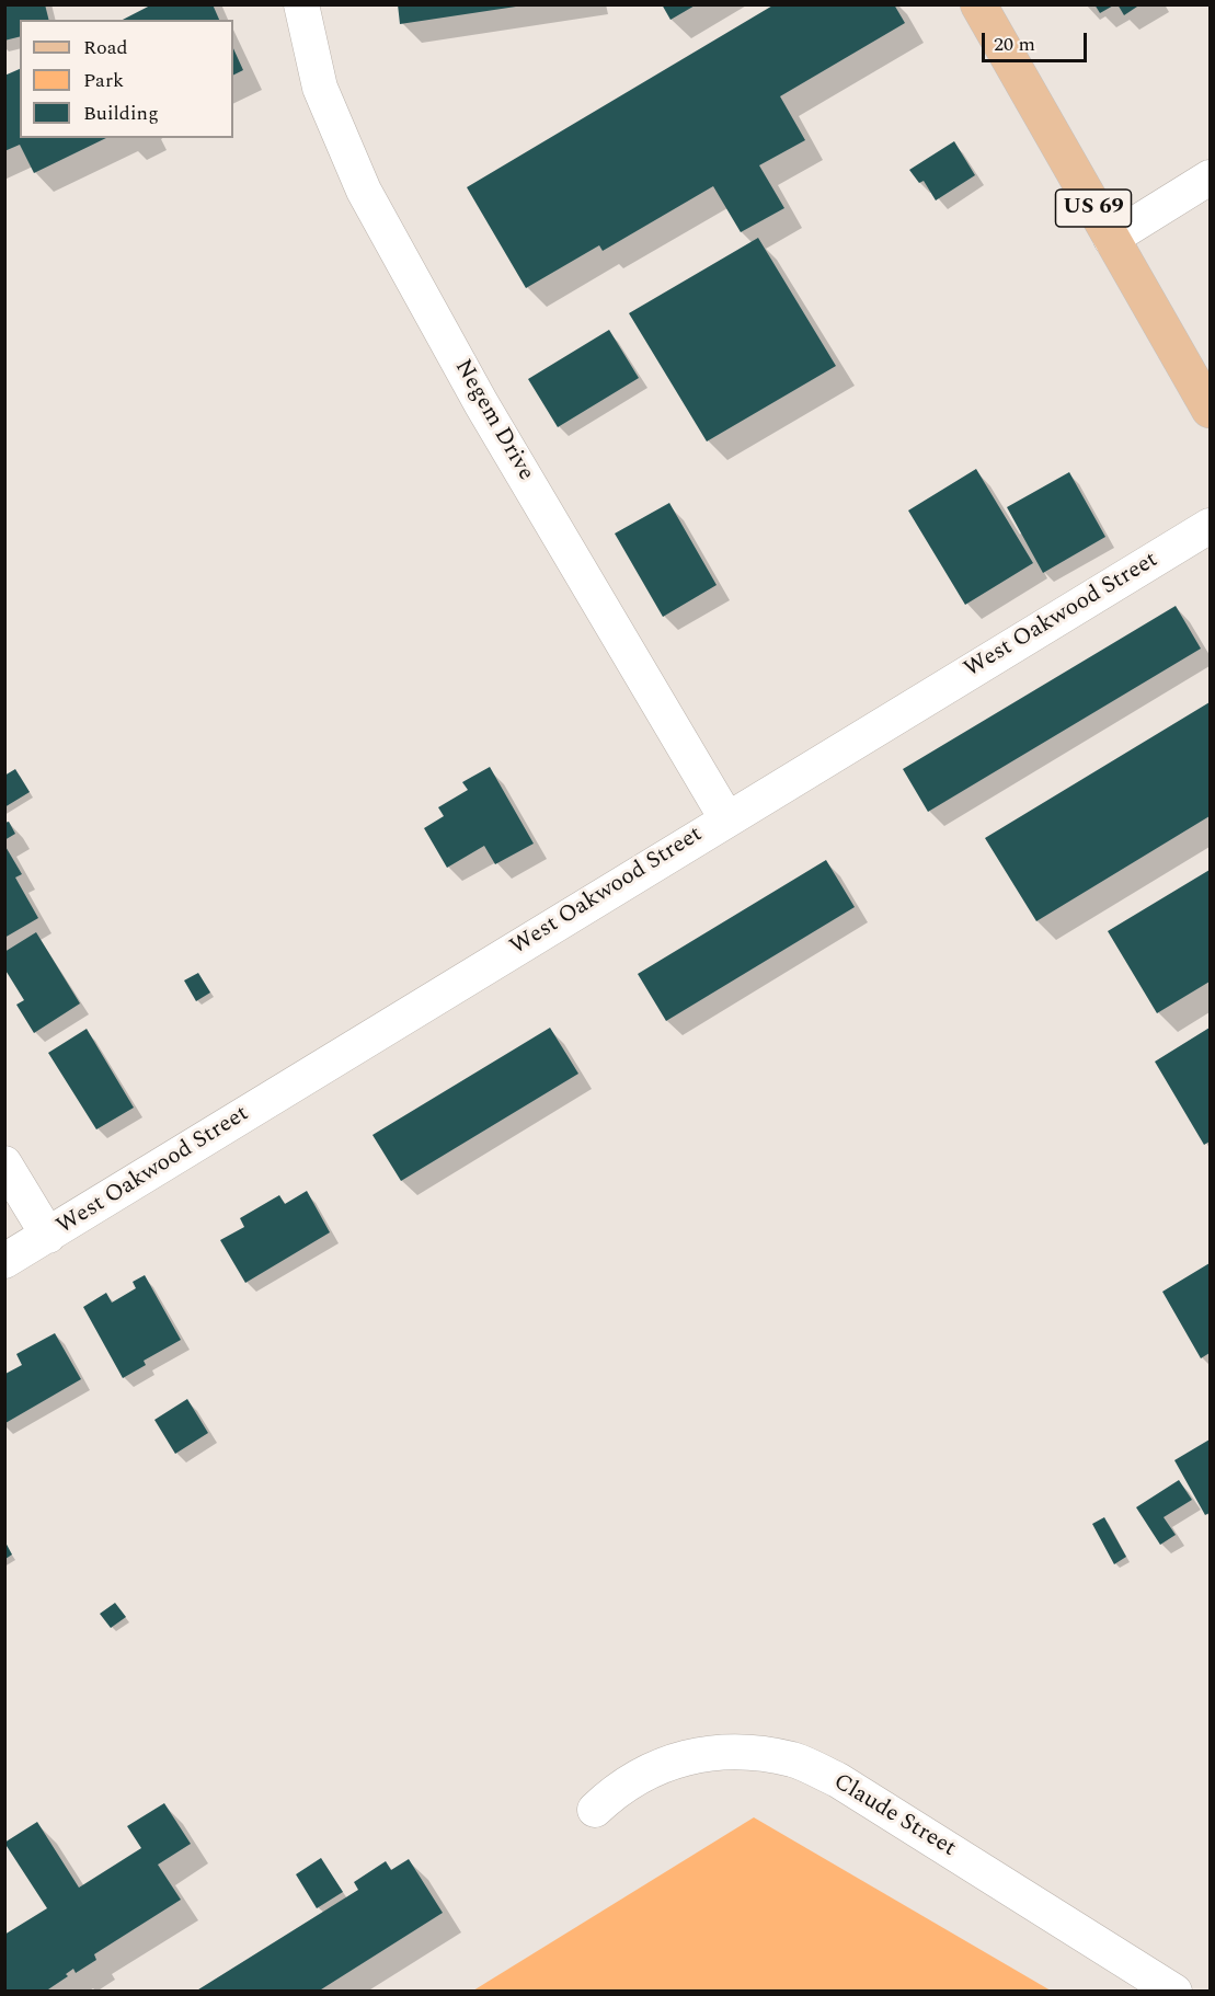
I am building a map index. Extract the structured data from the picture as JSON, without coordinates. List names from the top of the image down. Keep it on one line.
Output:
{"streets":{"main road":["US 69"],"street":["Negem Drive","West Oakwood Street","Claude Street"]},"crossings":[["Negem Drive","West Oakwood Street"]],"legend":["Road","Park","Building"],"scale_bar":"20 m"}
